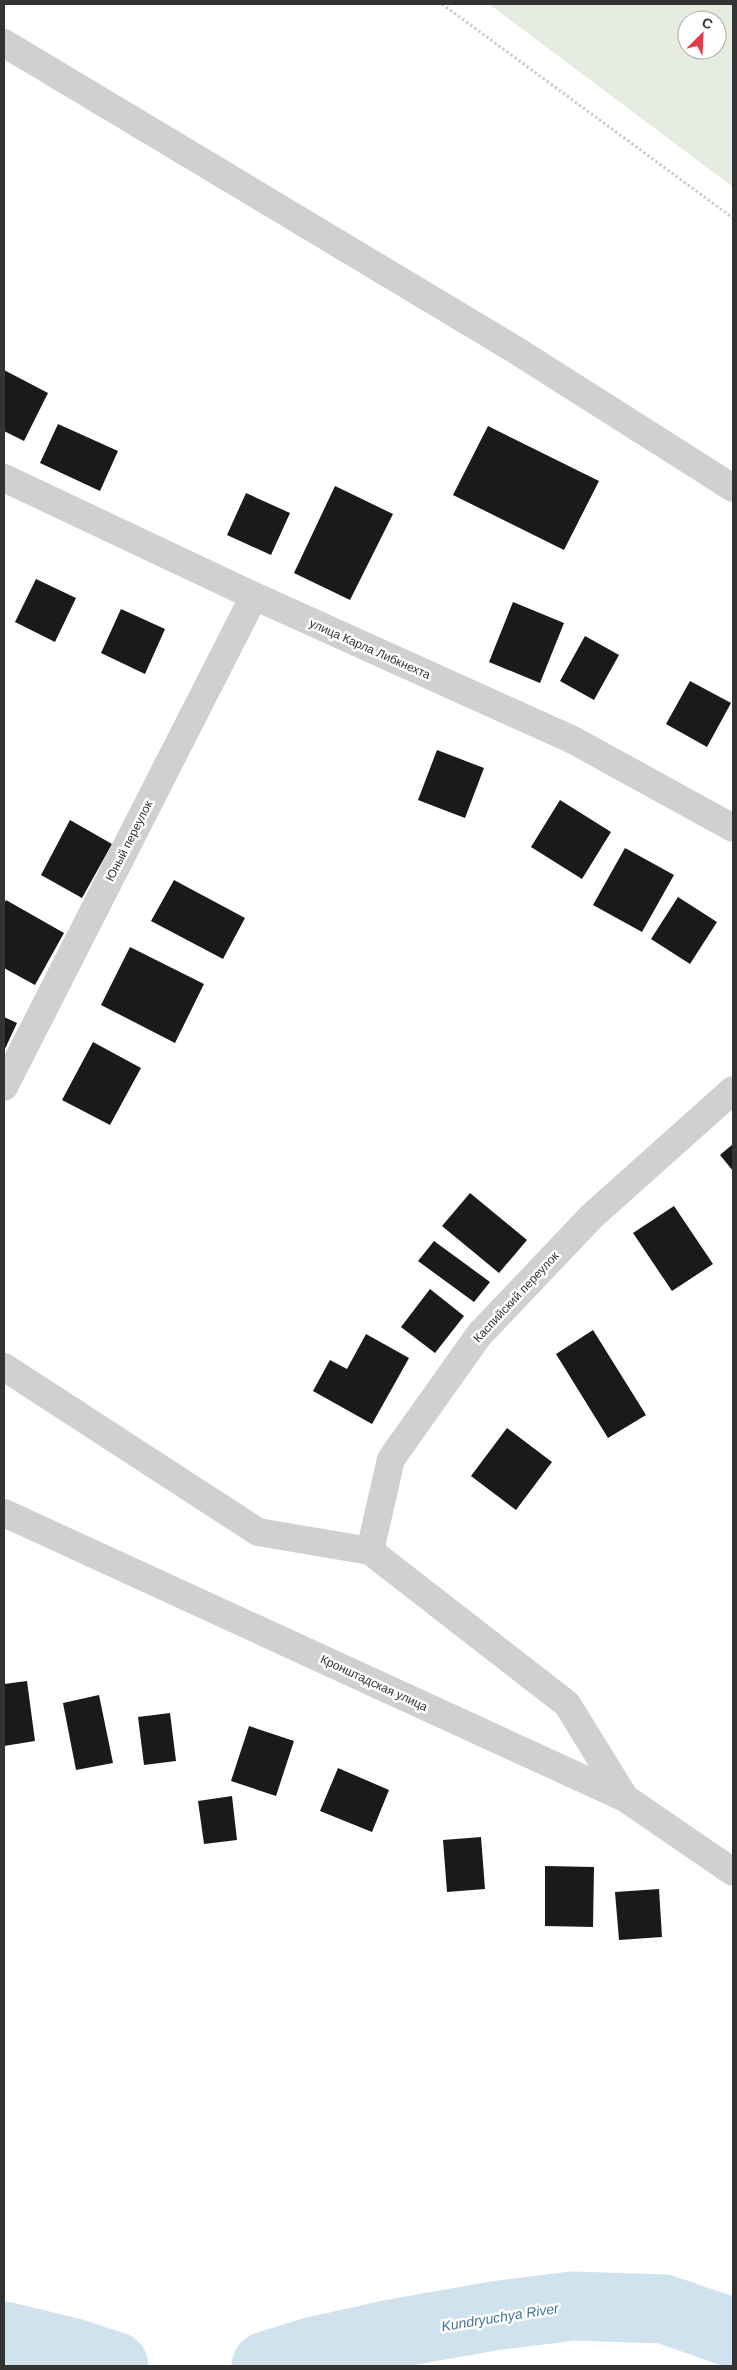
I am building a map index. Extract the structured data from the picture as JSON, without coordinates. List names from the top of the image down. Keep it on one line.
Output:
{"streets":{"street":["улица Карла Либкнехта","Юный переулок","Каспийский переулок","Кронштадская улица"]},"crossings":[["улица Карла Либкнехта","Юный переулок"]],"water":["Kundryuchya River"],"north":"top right"}
